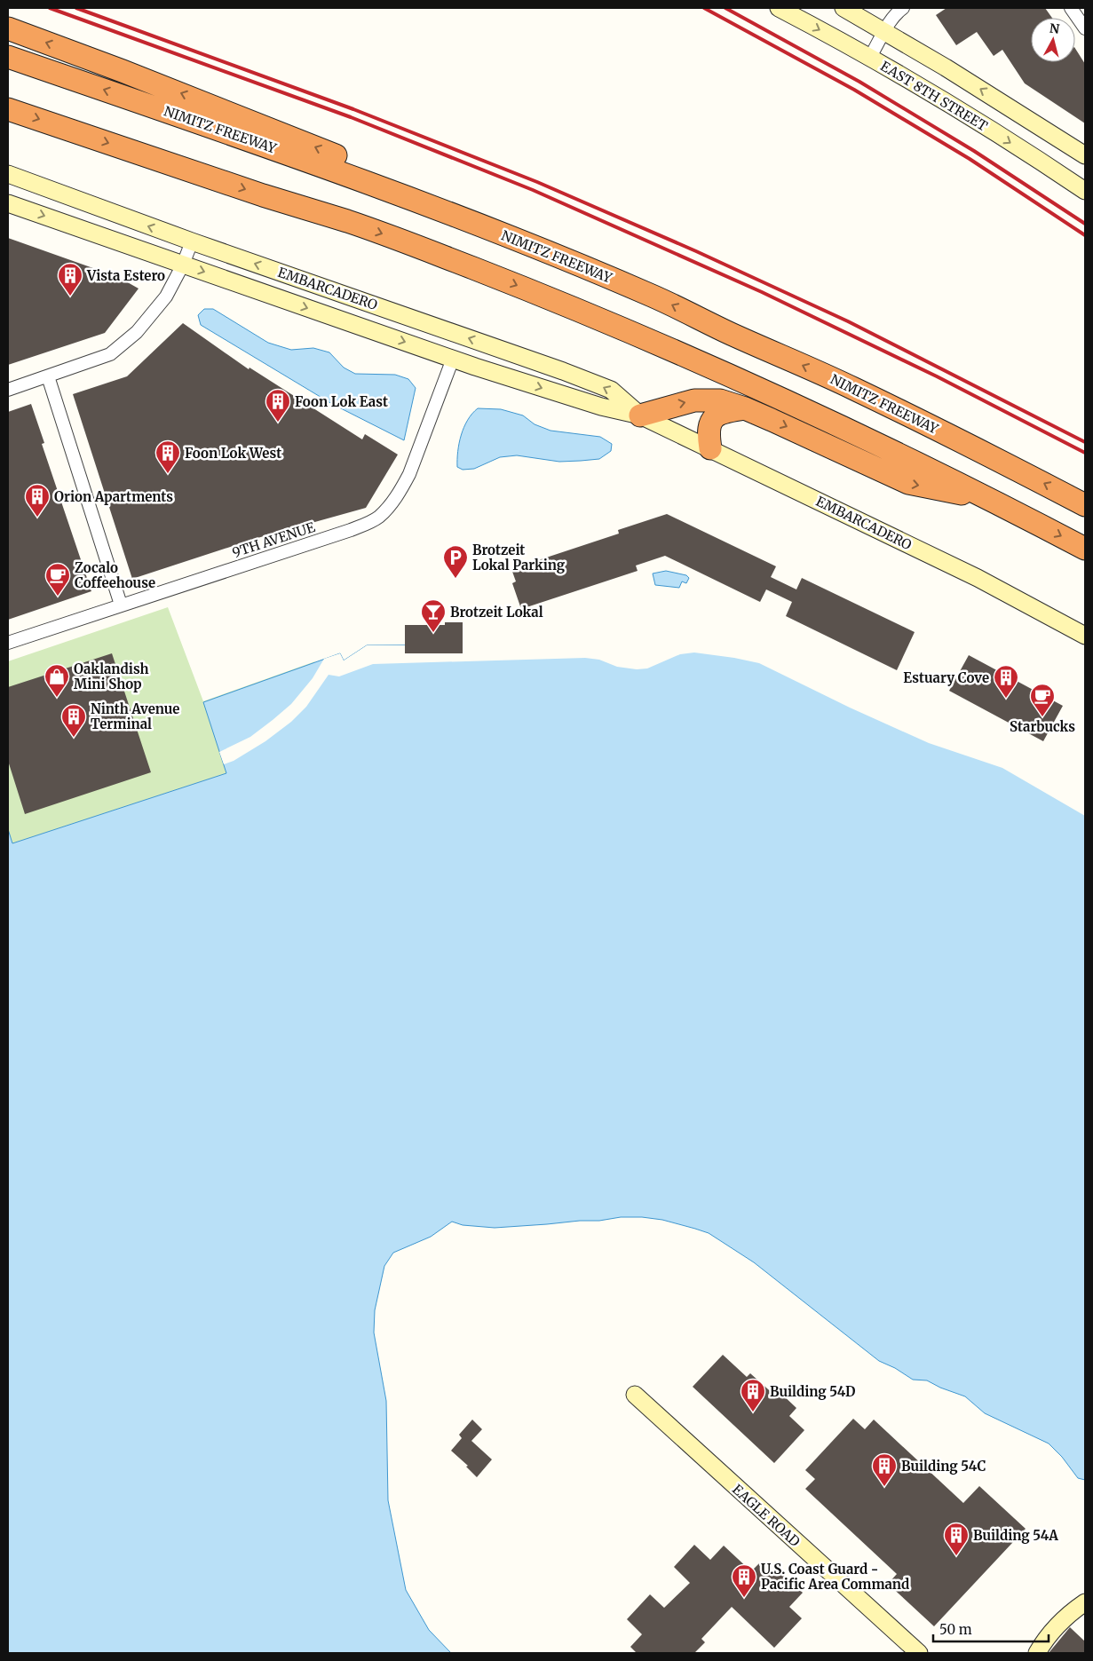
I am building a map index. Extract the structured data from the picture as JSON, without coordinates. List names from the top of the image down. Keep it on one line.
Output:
{"streets":{"highway":["NIMITZ FREEWAY"],"main road":["EAST 8TH STREET","EMBARCADERO","EAGLE ROAD"],"street":["9TH AVENUE"]},"crossings":[["EMBARCADERO","9TH AVENUE"]],"places":{"building":["Vista Estero","Foon Lok East","Foon Lok West","Orion Apartments","Estuary Cove","Ninth Avenue Terminal","Building 54D","Building 54C","Building 54A","U.S. Coast Guard - Pacific Area Command"],"parking":["Brotzeit Lokal Parking"],"cafe":["Zocalo Coffeehouse","Starbucks"],"bar":["Brotzeit Lokal"],"shop":["Oaklandish Mini Shop"]},"scale_bar":"50 m","north":"top"}
